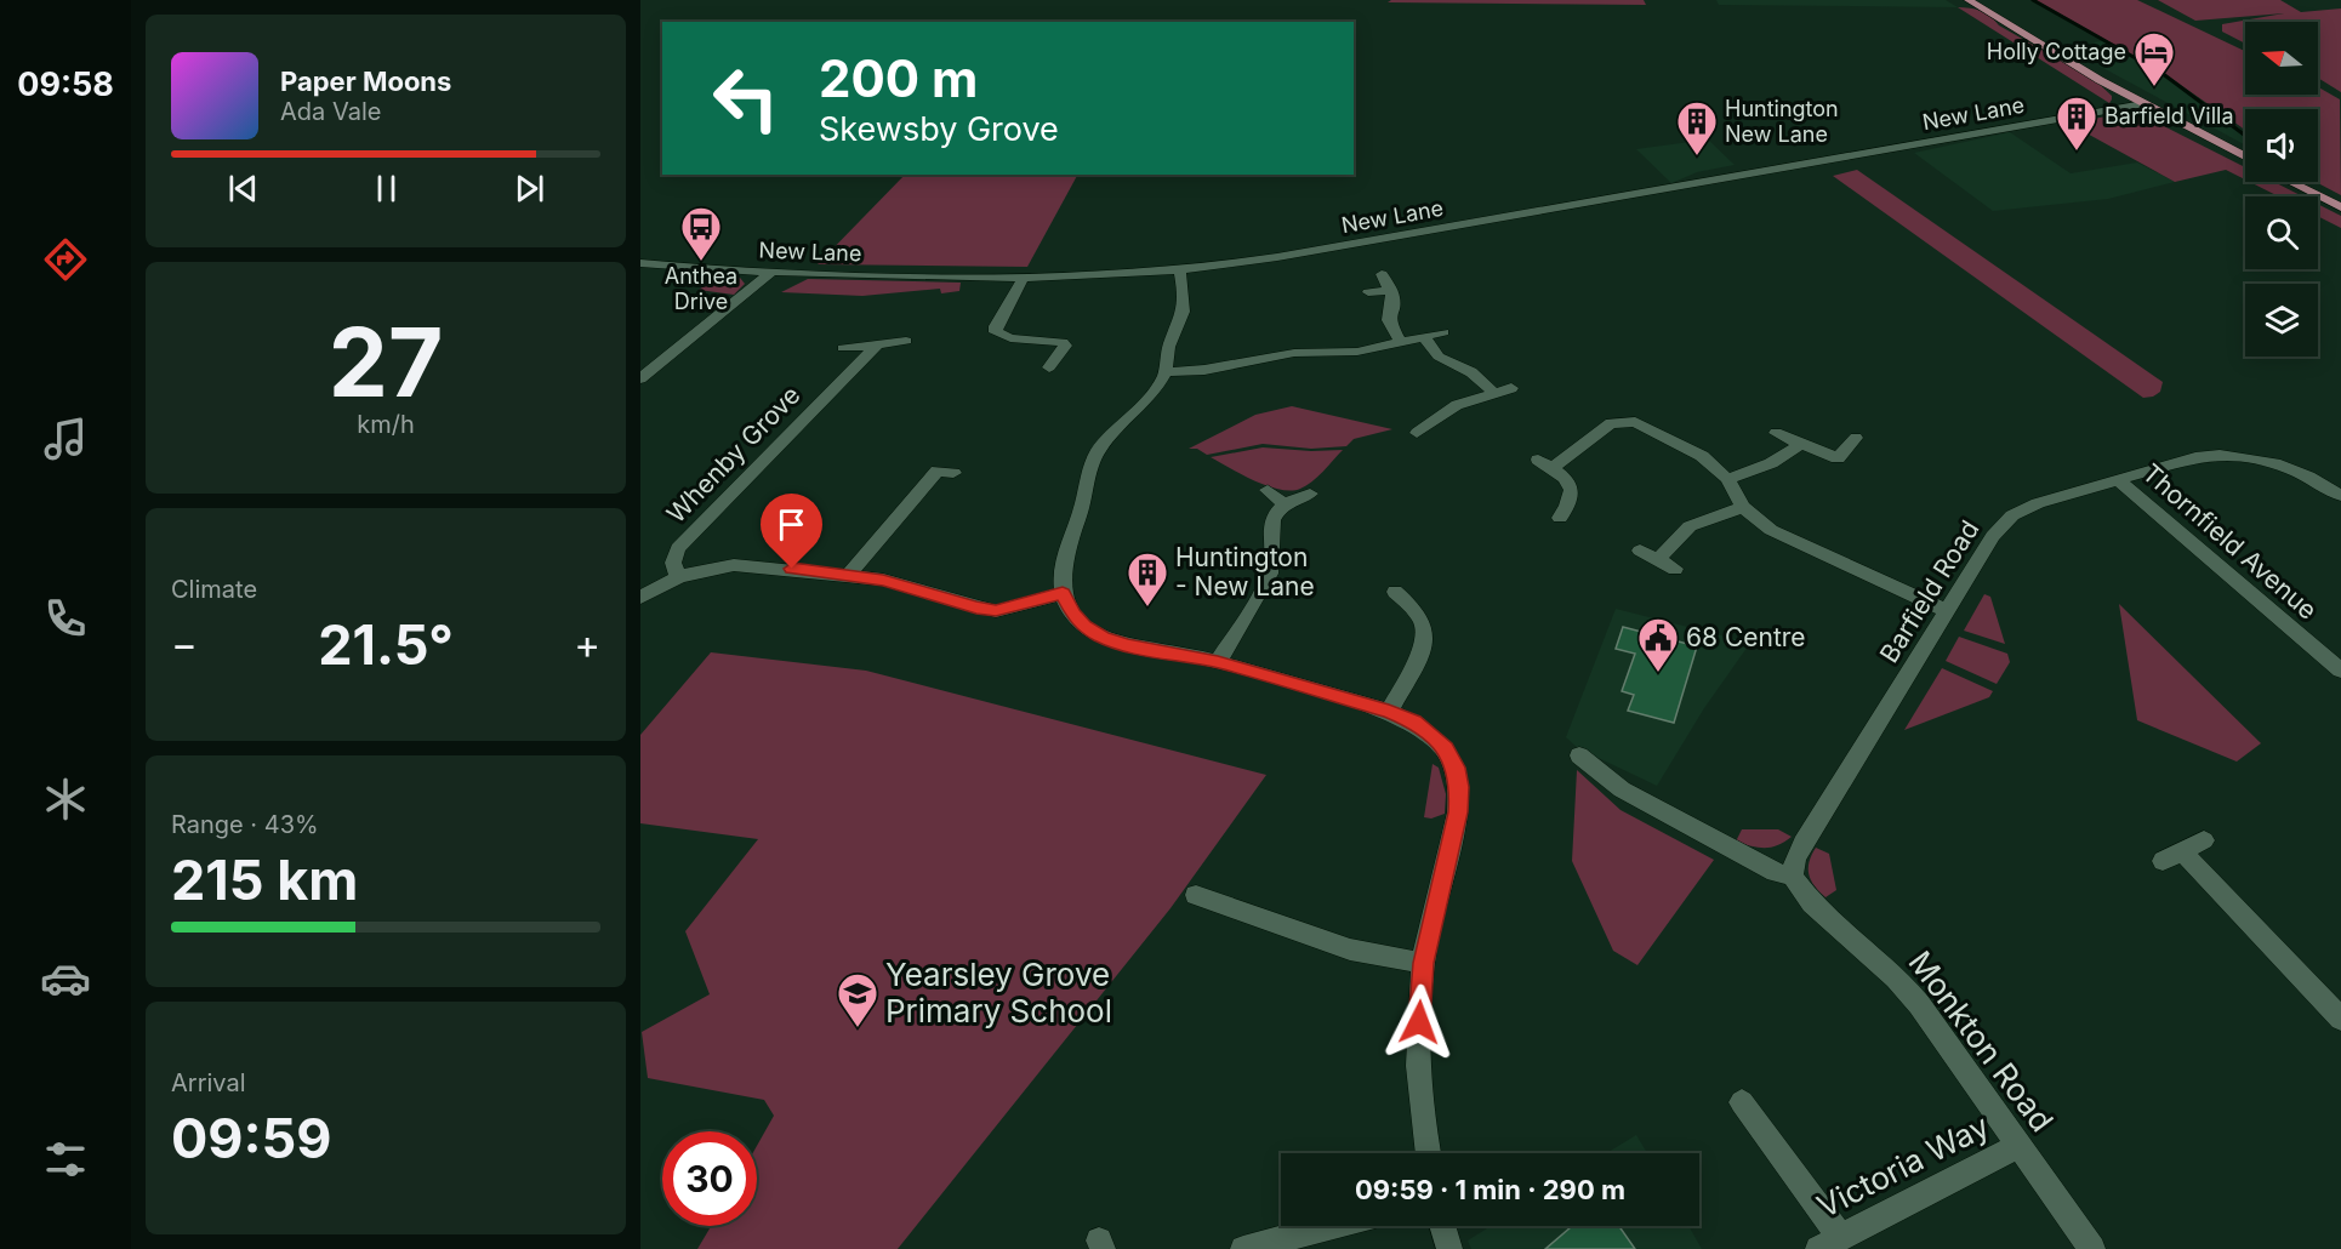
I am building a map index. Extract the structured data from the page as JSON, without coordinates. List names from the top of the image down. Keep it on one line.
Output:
{"streets":{"street":["New Lane","Whenby Grove","Thornfield Avenue","Barfield Road","Monkton Road","Victoria Way"]},"crossings":[["Thornfield Avenue","Barfield Road"],["Barfield Road","Monkton Road"],["Monkton Road","Victoria Way"]],"places":{"hotel":["Holly Cottage"],"building":["Barfield Villa","Huntington New Lane","Huntington - New Lane"],"bus stop":["Anthea Drive"],"public building":["68 Centre"],"school or university":["Yearsley Grove Primary School"]},"north":"left","page":{"tabs":"09:58","turn":["200 m","Skewsby Grove"],"song":["Paper Moons","Ada Vale"],"tile":[["27","km/h"],"Climate",["Range · 43%","215 km"],["Arrival","09:59"]],"heat":["−","21.5°","+"],"limit":"30","trip":"09:59 · 1 min · 290 m"}}
